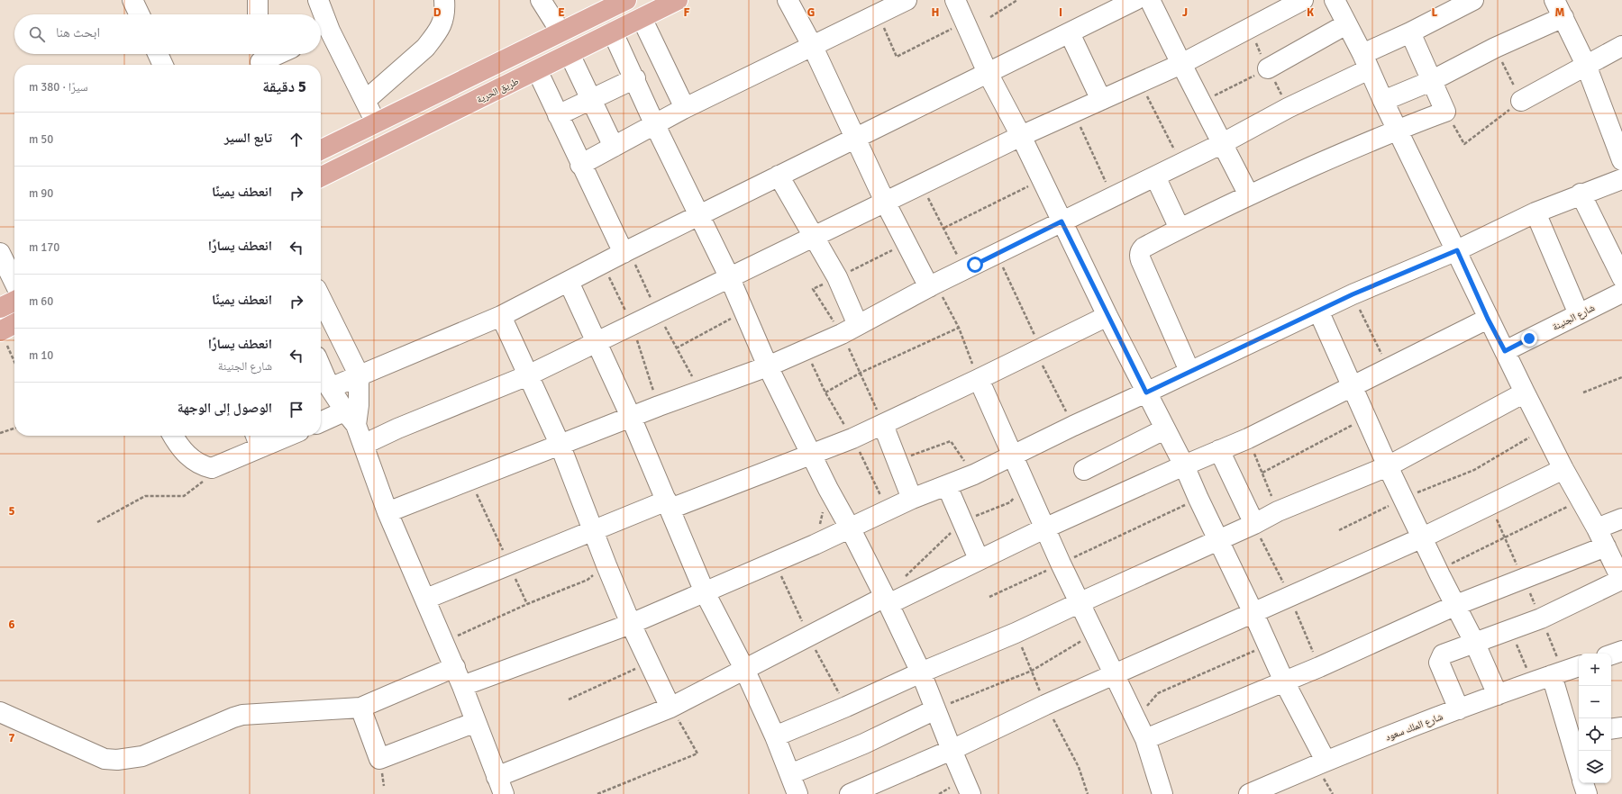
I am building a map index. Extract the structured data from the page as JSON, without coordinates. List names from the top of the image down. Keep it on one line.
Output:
{"streets":{"main road":["طريق الحرية"],"street":["شارع الجنينة","شارع الملك سعود"]},"page":{"search":"ابحث هنا","heading":["5 دقيقة","سيرًا · 380 m"],"list":[["تابع السير","50 m"],["انعطف يمينًا","90 m"],["انعطف يسارًا","170 m"],["انعطف يمينًا","60 m"],["انعطف يسارًا","شارع الجنينة","10 m"],"الوصول إلى الوجهة"],"map_buttons":["+","−"]},"grid":{"columns":["D","E","F","G","H","I","J","K","L","M"],"rows":["5","6","7"]}}
